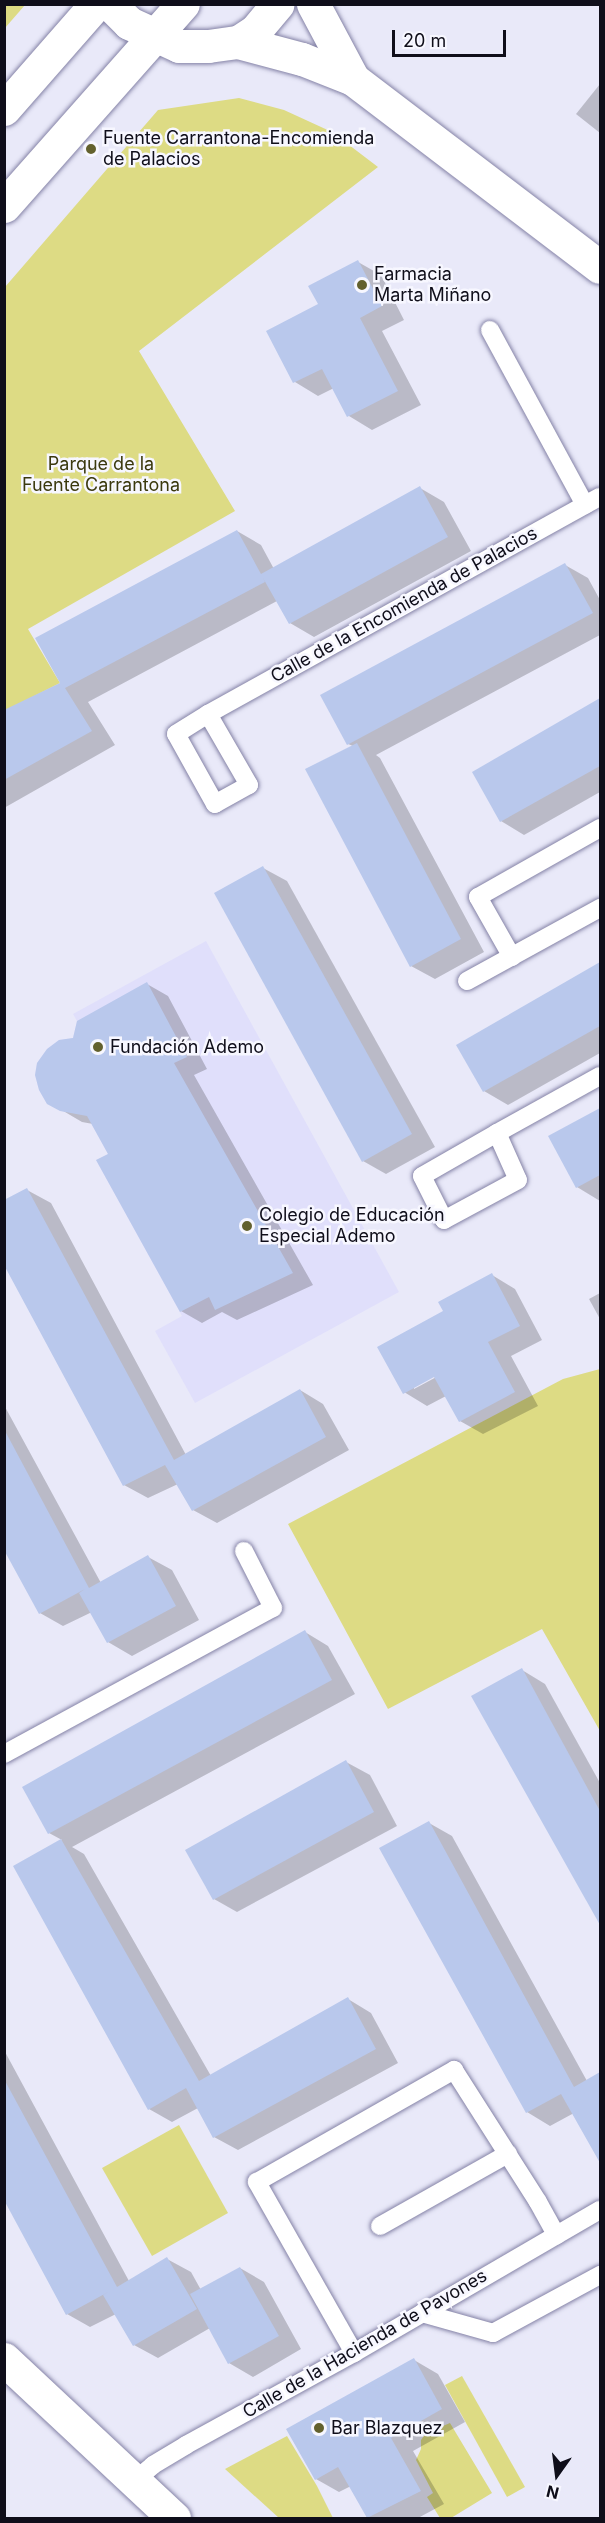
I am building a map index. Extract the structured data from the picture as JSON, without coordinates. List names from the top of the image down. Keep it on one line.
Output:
{"streets":{"lane":["Calle de la Encomienda de Palacios","Calle de la Hacienda de Pavones"]},"parks":["Parque de la Fuente Carrantona"],"places":["Fuente Carrantona-Encomienda de Palacios","Farmacia Marta Miñano","Fundación Ademo","Colegio de Educación Especial Ademo","Bar Blazquez"],"scale_bar":"20 m","north":"bottom"}
